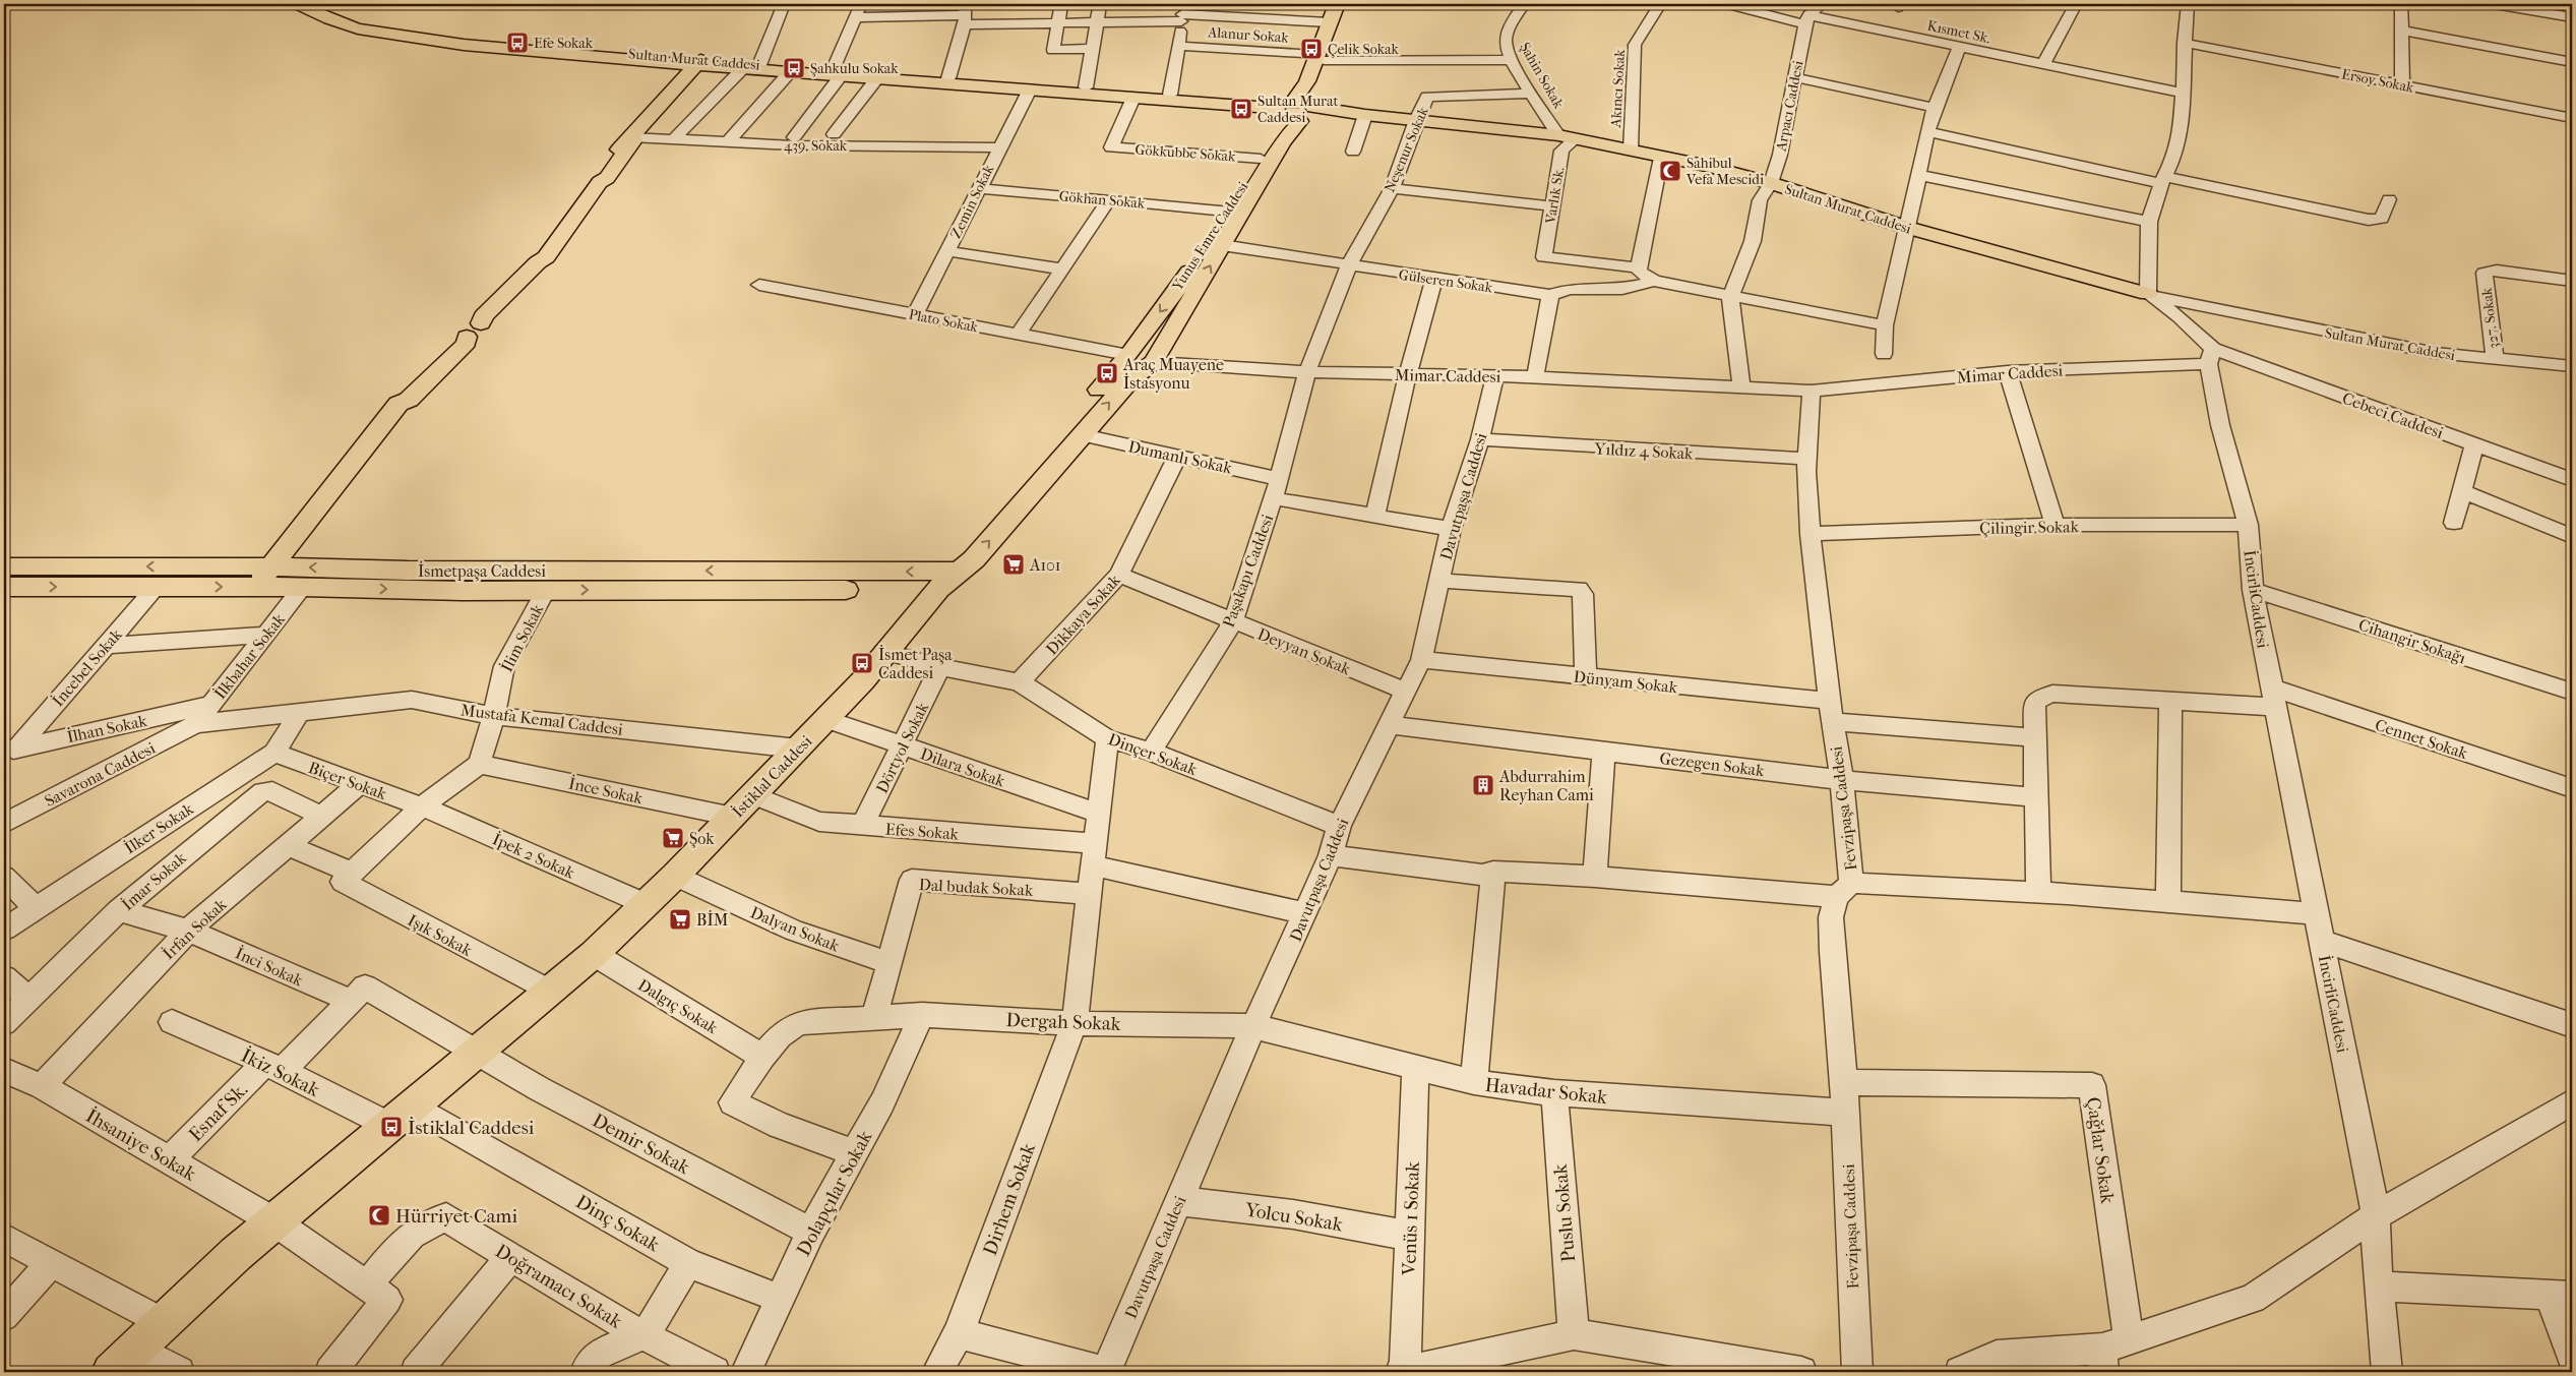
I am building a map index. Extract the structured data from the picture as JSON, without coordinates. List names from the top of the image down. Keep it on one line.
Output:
{"streets":{"main road":["Sultan Murat Caddesi","Yunus Emre Caddesi","İsmetpaşa Caddesi","İstiklal Caddesi"],"street":["Kısmet Sk.","Alanur Sokak","Şahin Sokak","Ersoy Sokak","Akıncı Sokak","Arpacı Caddesi","439. Sokak","Neşenur Sokak","Gökkubbe Sokak","Varlık Sk.","Gökhan Sokak","Zemin Sokak","Gülseren Sokak","327. Sokak","Plato Sokak","Mimar Caddesi","Cebeci Caddesi","Yıldız 4 Sokak","Dumanlı Sokak","Davutpaşa Caddesi","Çilingir Sokak","Paşakapı Caddesi","İncirliCaddesi","Dikkaya Sokak","İlim Sokak","Cihangir Sokağı","Deyyan Sokak","İlkbahar Sokak","İncebel Sokak","Dünyam Sokak","Mustafa Kemal Caddesi","İlhan Sokak","Cennet Sokak","Dörtyol Sokak","Dinçer Sokak","Gezegen Sokak","Dilara Sokak","Savarona Caddesi","Biçer Sokak","İnce Sokak","Fevzipaşa Caddesi","İlker Sokak","Efes Sokak","İpek 2 Sokak","İmar Sokak","Dal budak Sokak","İrfan Sokak","Dalyan Sokak","Işık Sokak","İnci Sokak","Dalgıç Sokak","Dergah Sokak","İkiz Sokak","Havadar Sokak","Esnaf Sk.","Demir Sokak","İhsaniye Sokak","Çağlar Sokak","Dolapçılar Sokak","Dirhem Sokak","Puslu Sokak","Yolcu Sokak","Venüs 1 Sokak","Dinç Sokak","Doğramacı Sokak"]},"crossings":[["Kısmet Sk.","Arpacı Caddesi"],["Alanur Sokak","Şahin Sokak"],["Alanur Sokak","Yunus Emre Caddesi"],["Sultan Murat Caddesi","Şahin Sokak"],["Sultan Murat Caddesi","Akıncı Sokak"],["Sultan Murat Caddesi","Arpacı Caddesi"],["Sultan Murat Caddesi","Neşenur Sokak"],["Sultan Murat Caddesi","Gökkubbe Sokak"],["Sultan Murat Caddesi","Varlık Sk."],["Sultan Murat Caddesi","Zemin Sokak"],["Sultan Murat Caddesi","Yunus Emre Caddesi"],["Sultan Murat Caddesi","327. Sokak"],["Şahin Sokak","Neşenur Sokak"],["Şahin Sokak","Varlık Sk."],["439. Sokak","Zemin Sokak"],["Neşenur Sokak","Gülseren Sokak"],["Gökkubbe Sokak","Yunus Emre Caddesi"],["Gökhan Sokak","Zemin Sokak"],["Gökhan Sokak","Yunus Emre Caddesi"],["Zemin Sokak","Plato Sokak"],["Yunus Emre Caddesi","Plato Sokak"],["Yunus Emre Caddesi","Mimar Caddesi"],["Plato Sokak","Mimar Caddesi"],["Mimar Caddesi","Cebeci Caddesi"],["Mimar Caddesi","Davutpaşa Caddesi"],["Mimar Caddesi","Paşakapı Caddesi"],["Mimar Caddesi","İncirliCaddesi"],["Mimar Caddesi","Fevzipaşa Caddesi"],["Cebeci Caddesi","İncirliCaddesi"],["Yıldız 4 Sokak","Davutpaşa Caddesi"],["Yıldız 4 Sokak","Fevzipaşa Caddesi"],["Dumanlı Sokak","Paşakapı Caddesi"],["Dumanlı Sokak","Dikkaya Sokak"],["Davutpaşa Caddesi","Deyyan Sokak"],["Davutpaşa Caddesi","Dünyam Sokak"],["Davutpaşa Caddesi","Dinçer Sokak"],["Davutpaşa Caddesi","Gezegen Sokak"],["Davutpaşa Caddesi","Efes Sokak"],["Davutpaşa Caddesi","Dergah Sokak"],["Davutpaşa Caddesi","Havadar Sokak"],["Davutpaşa Caddesi","Yolcu Sokak"],["Çilingir Sokak","İncirliCaddesi"],["Çilingir Sokak","Fevzipaşa Caddesi"],["İsmetpaşa Caddesi","İlim Sokak"],["İsmetpaşa Caddesi","İlkbahar Sokak"],["İsmetpaşa Caddesi","İncebel Sokak"],["İsmetpaşa Caddesi","İstiklal Caddesi"],["Paşakapı Caddesi","Deyyan Sokak"],["Paşakapı Caddesi","Dinçer Sokak"],["İncirliCaddesi","Cihangir Sokağı"],["İncirliCaddesi","Cennet Sokak"],["Dikkaya Sokak","Deyyan Sokak"],["Dikkaya Sokak","Dinçer Sokak"],["İlim Sokak","Mustafa Kemal Caddesi"],["İlim Sokak","İnce Sokak"],["İlkbahar Sokak","Mustafa Kemal Caddesi"],["İlkbahar Sokak","İlhan Sokak"],["İlkbahar Sokak","Savarona Caddesi"],["İncebel Sokak","İlhan Sokak"],["Dünyam Sokak","Cennet Sokak"],["Dünyam Sokak","Fevzipaşa Caddesi"],["Mustafa Kemal Caddesi","Savarona Caddesi"],["Mustafa Kemal Caddesi","İstiklal Caddesi"],["Mustafa Kemal Caddesi","İlker Sokak"],["Dörtyol Sokak","Dinçer Sokak"],["Dörtyol Sokak","Dilara Sokak"],["Dörtyol Sokak","Efes Sokak"],["Dinçer Sokak","İstiklal Caddesi"],["Dinçer Sokak","Dirhem Sokak"],["Gezegen Sokak","Fevzipaşa Caddesi"],["Dilara Sokak","İstiklal Caddesi"],["Dilara Sokak","Dirhem Sokak"],["İstiklal Caddesi","İnce Sokak"],["İstiklal Caddesi","Efes Sokak"],["İstiklal Caddesi","İpek 2 Sokak"],["İstiklal Caddesi","Dalyan Sokak"],["İstiklal Caddesi","Işık Sokak"],["İstiklal Caddesi","İnci Sokak"],["İstiklal Caddesi","Dalgıç Sokak"],["İstiklal Caddesi","İkiz Sokak"],["İstiklal Caddesi","Demir Sokak"],["İstiklal Caddesi","İhsaniye Sokak"],["İstiklal Caddesi","Dinç Sokak"],["Biçer Sokak","İlker Sokak"],["Biçer Sokak","İpek 2 Sokak"],["Biçer Sokak","İrfan Sokak"],["İnce Sokak","Efes Sokak"],["Fevzipaşa Caddesi","Havadar Sokak"],["Fevzipaşa Caddesi","Çağlar Sokak"],["Efes Sokak","Dirhem Sokak"],["İmar Sokak","İrfan Sokak"],["İmar Sokak","İnci Sokak"],["Dal budak Sokak","Dalyan Sokak"],["Dal budak Sokak","Dergah Sokak"],["Dal budak Sokak","Dirhem Sokak"],["İrfan Sokak","İnci Sokak"],["İrfan Sokak","İhsaniye Sokak"],["İnci Sokak","Esnaf Sk."],["İnci Sokak","Demir Sokak"],["Dalgıç Sokak","Dergah Sokak"],["Dergah Sokak","Havadar Sokak"],["Dergah Sokak","Dolapçılar Sokak"],["Dergah Sokak","Dirhem Sokak"],["İkiz Sokak","Esnaf Sk."],["İkiz Sokak","Dinç Sokak"],["Havadar Sokak","Puslu Sokak"],["Havadar Sokak","Venüs 1 Sokak"],["Esnaf Sk.","İhsaniye Sokak"],["Demir Sokak","Dolapçılar Sokak"],["İhsaniye Sokak","Doğramacı Sokak"],["Dolapçılar Sokak","Dinç Sokak"],["Yolcu Sokak","Venüs 1 Sokak"]],"places":{"bus stop":["Efe Sokak","Çelik Sokak","Şahkulu Sokak","Sultan Murat Caddesi","Araç Muayene İstasyonu","İsmet Paşa Caddesi","İstiklal Caddesi"],"mosque":["Sahibul Vefa Mescidi","Hürriyet Cami"],"supermarket":["A101","Şok","BİM"],"building":["Abdurrahim Reyhan Cami"]}}
